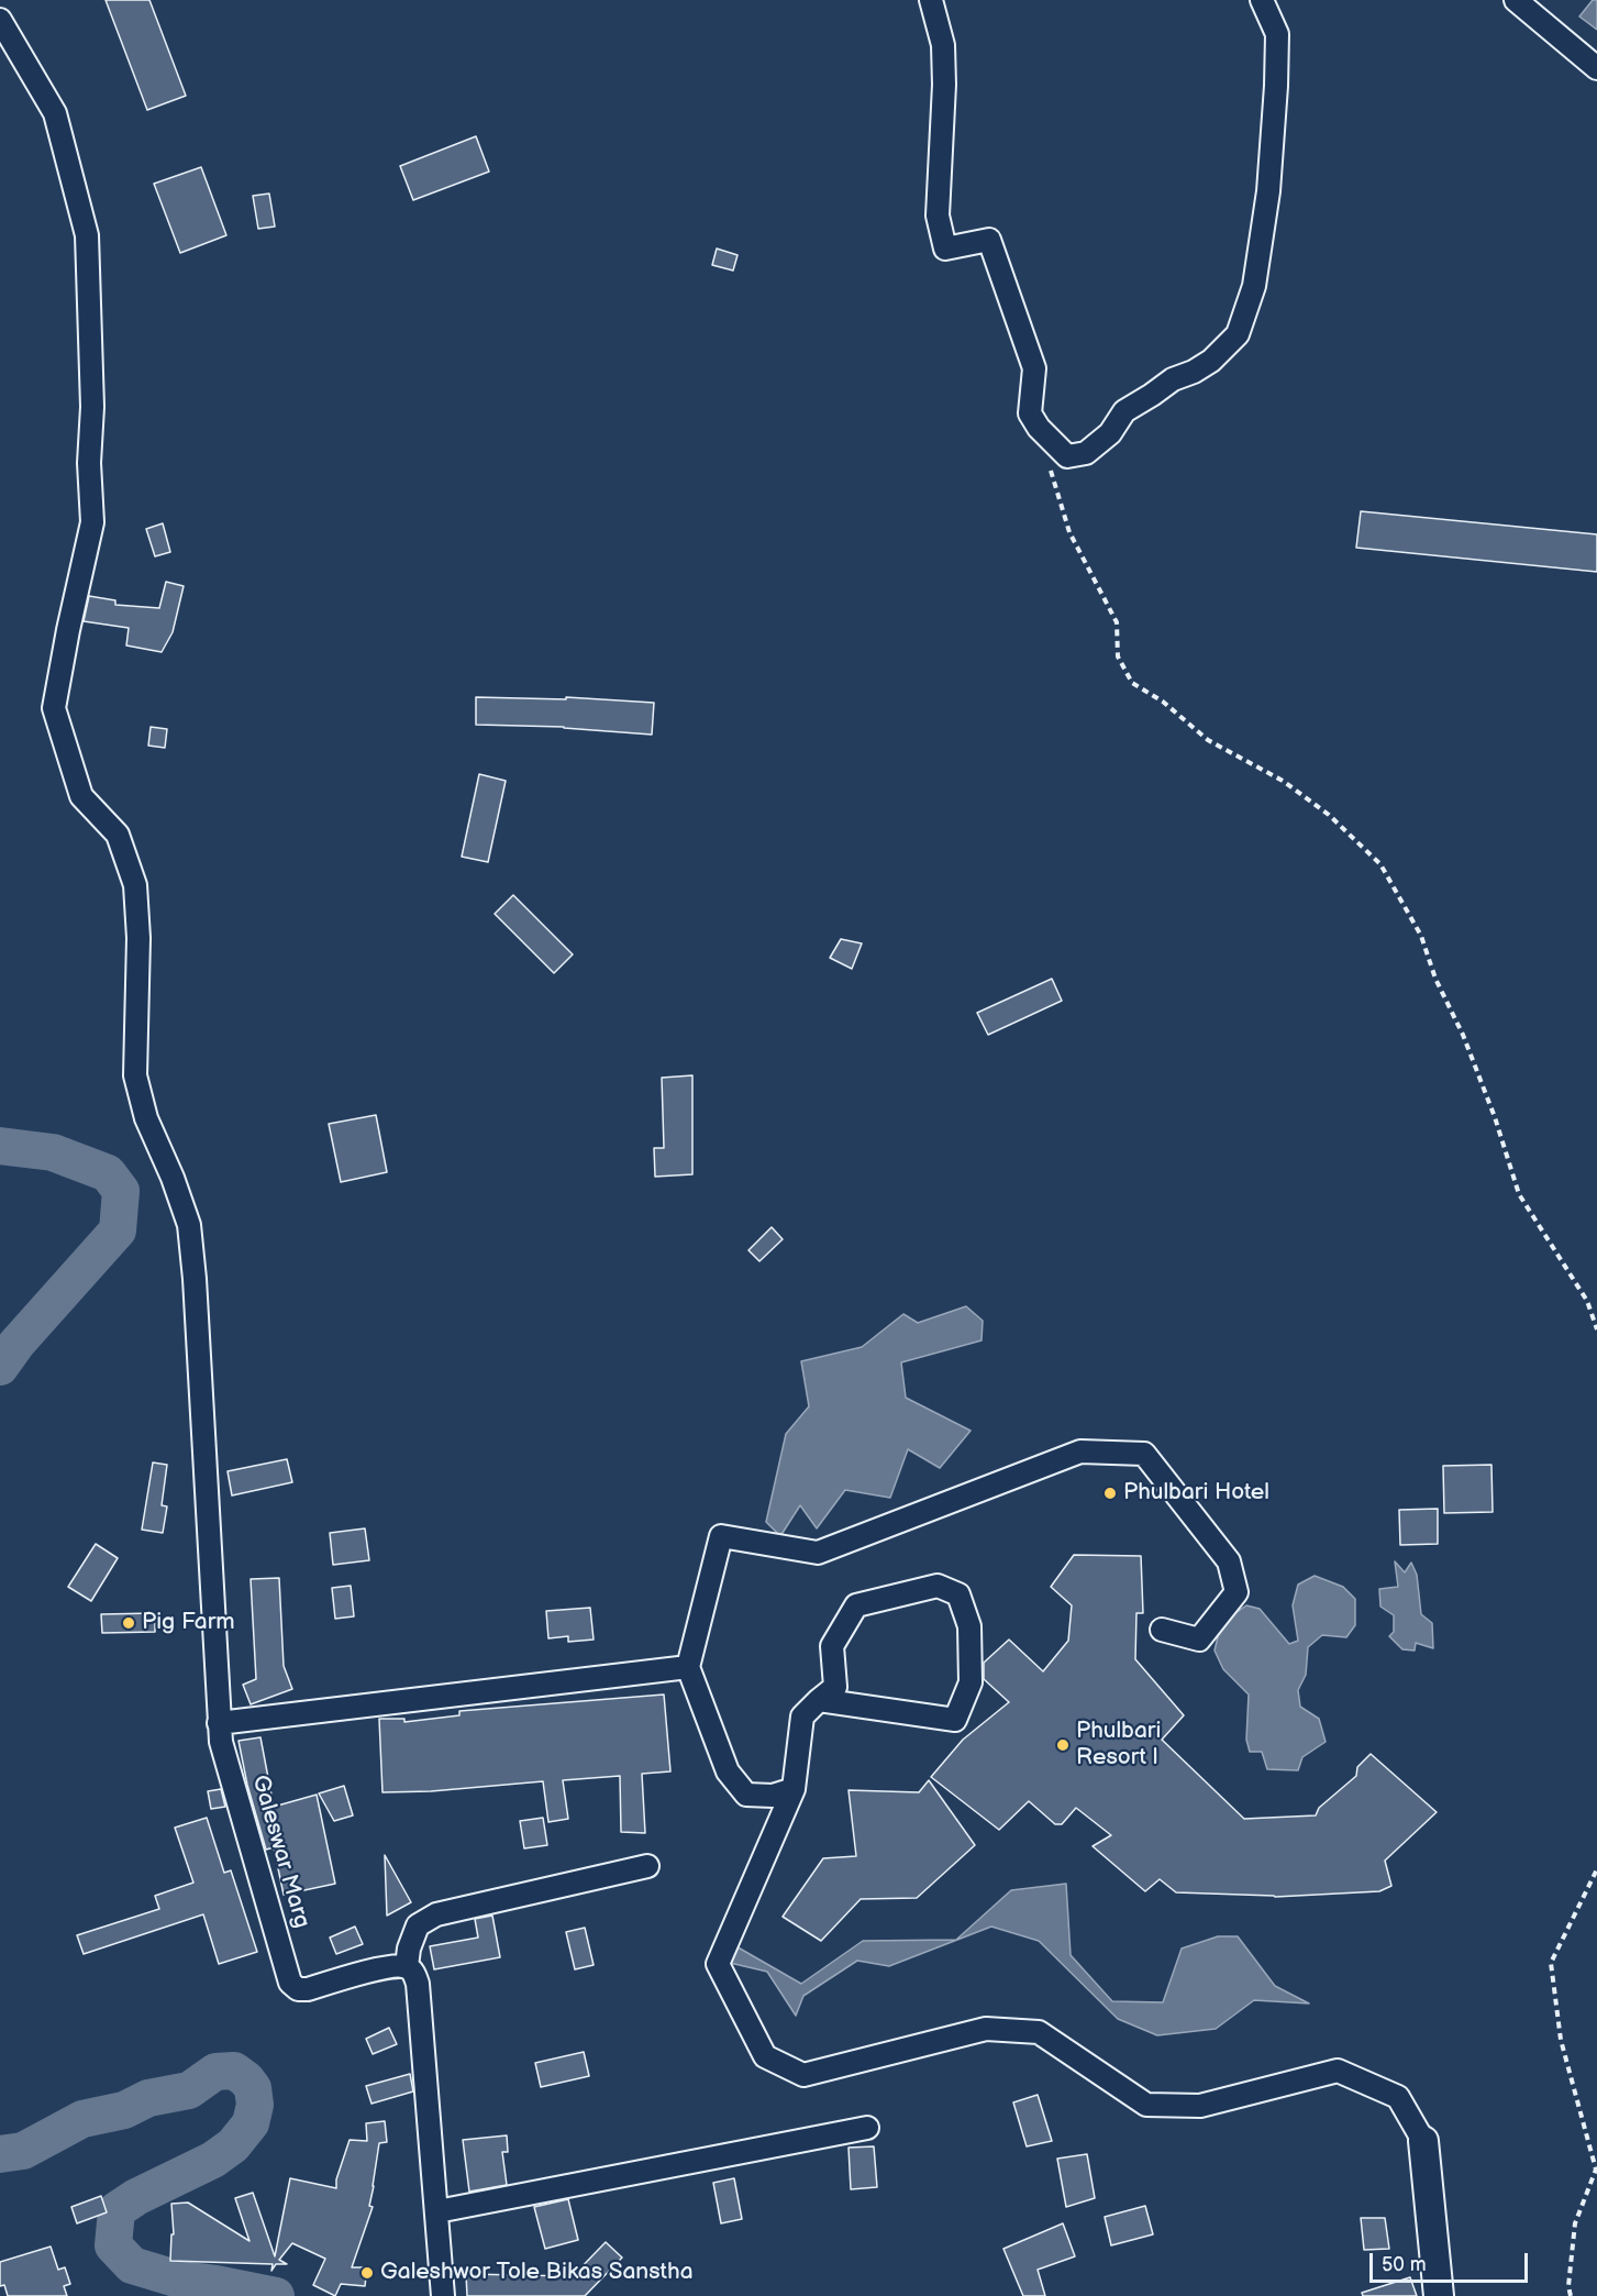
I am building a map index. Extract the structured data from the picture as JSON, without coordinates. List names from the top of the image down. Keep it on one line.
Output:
{"streets":{"street":["Galeswar Marg"]},"places":["Phulbari Hotel","Pig Farm","Phulbari Resort l","Galeshwor Tole Bikas Sanstha"],"scale_bar":"50 m"}
